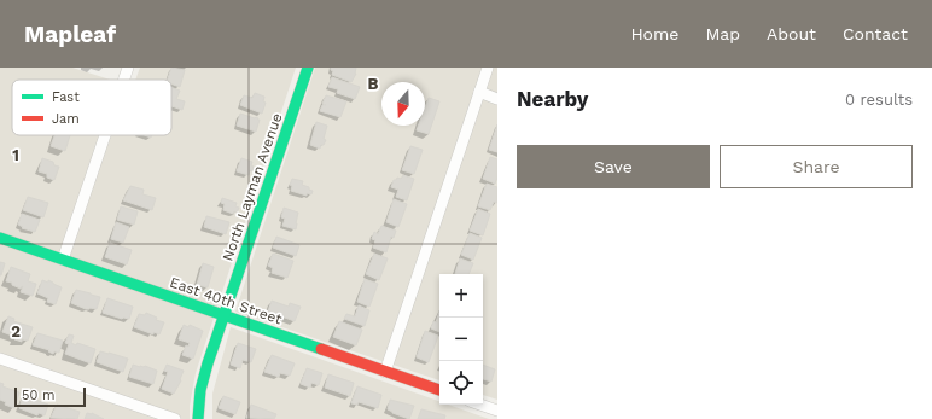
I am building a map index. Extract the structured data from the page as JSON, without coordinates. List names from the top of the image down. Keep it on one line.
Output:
{"streets":{"street":["North Layman Avenue","East 40th Street"]},"crossings":[["North Layman Avenue","East 40th Street"]],"legend":["Fast","Jam"],"scale_bar":"50 m","north":"bottom","page":{"header":"Mapleaf","nav":["Home","Map","About","Contact"],"heading":["Nearby","0 results"],"buttons":["Save","Share"],"map_buttons":["+","−"],"scale":"50 m"},"grid":{"columns":["B"],"rows":["1","2"]}}
